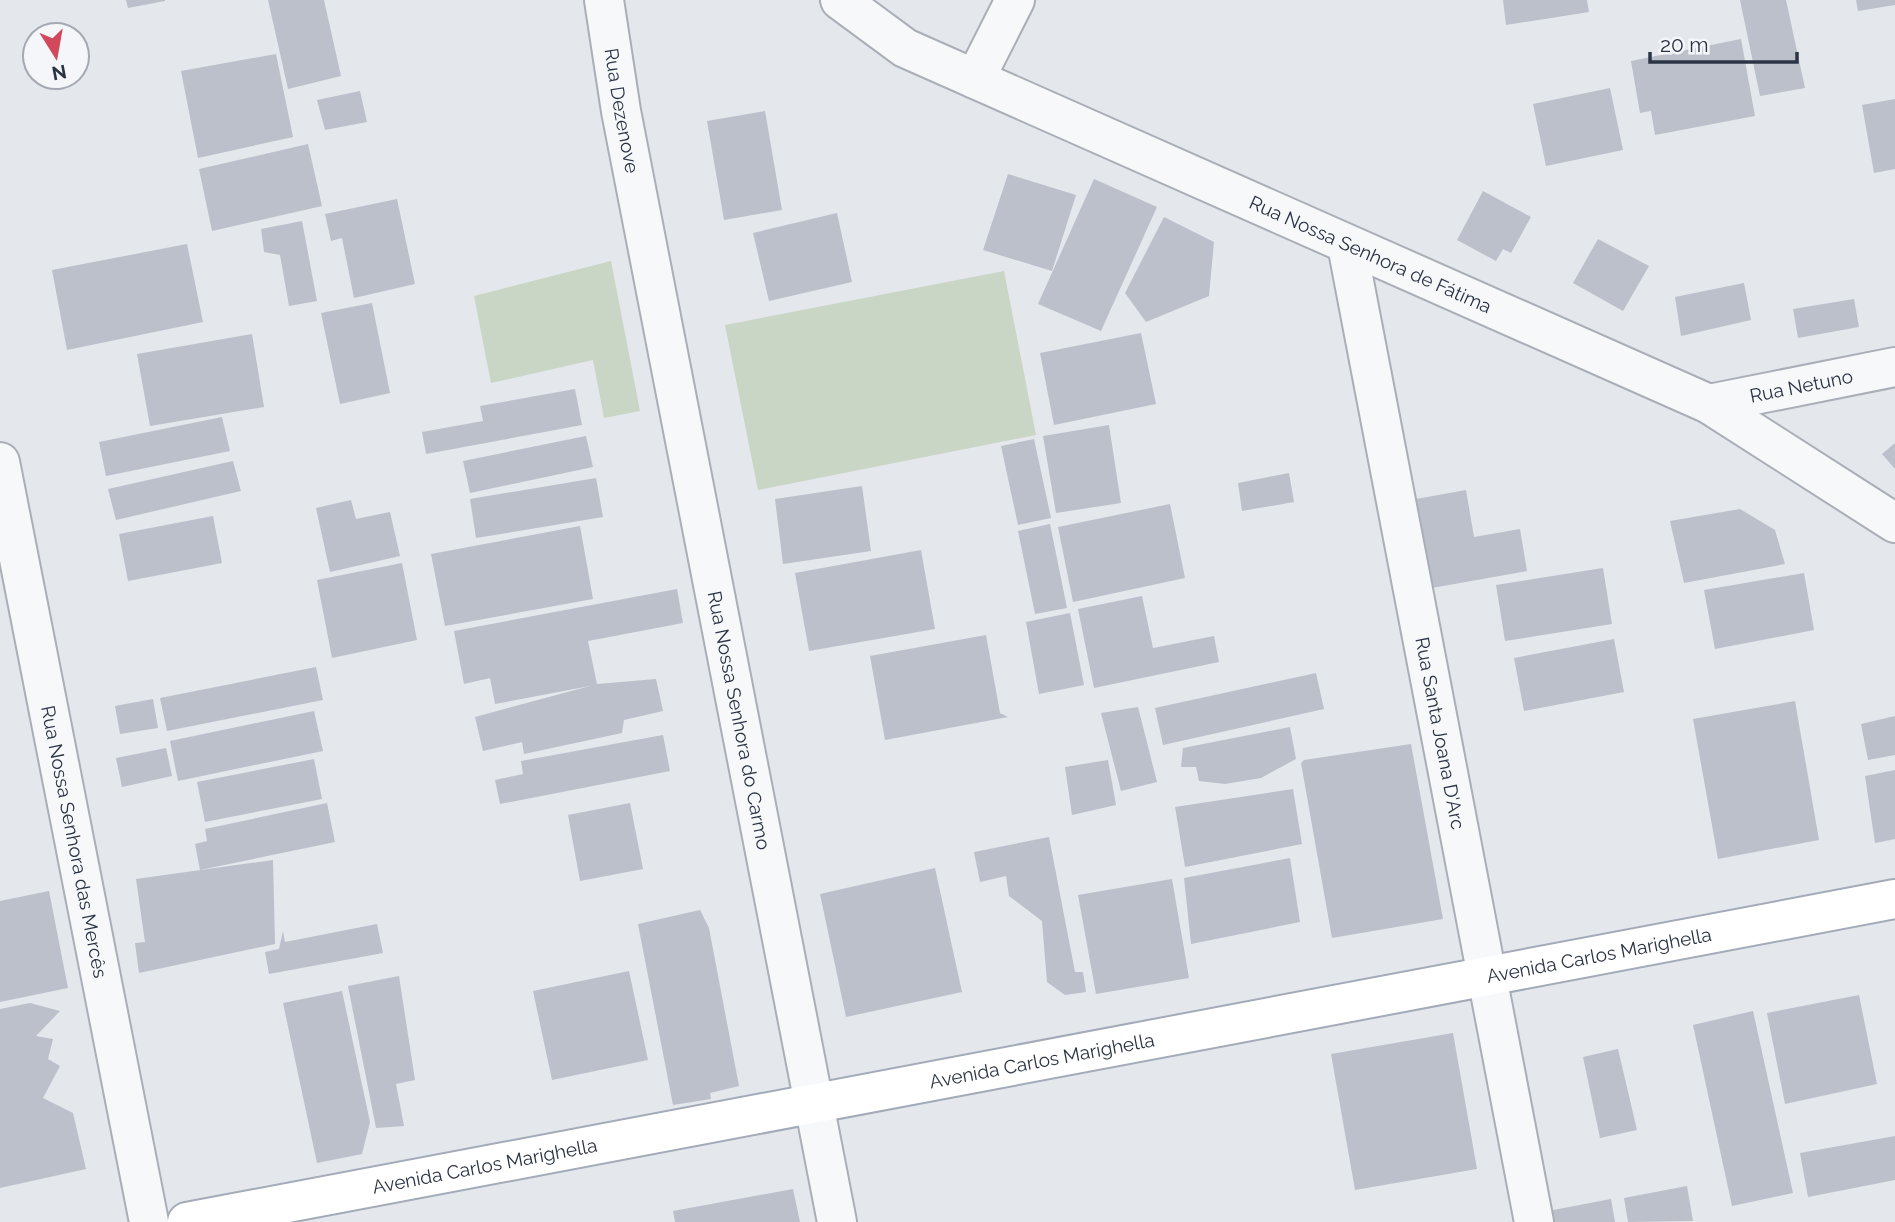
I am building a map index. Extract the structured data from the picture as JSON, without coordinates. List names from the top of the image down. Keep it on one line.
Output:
{"streets":{"main road":["Avenida Carlos Marighella"],"street":["Rua Dezenove","Rua Nossa Senhora de Fátima","Rua Netuno","Rua Nossa Senhora do Carmo","Rua Santa Joana D'Arc","Rua Nossa Senhora das Mercês"]},"crossings":[["Rua Dezenove","Rua Nossa Senhora do Carmo"],["Rua Nossa Senhora de Fátima","Rua Netuno"],["Rua Nossa Senhora de Fátima","Rua Santa Joana D'Arc"],["Rua Nossa Senhora do Carmo","Avenida Carlos Marighella"],["Rua Santa Joana D'Arc","Avenida Carlos Marighella"]],"scale_bar":"20 m","north":"bottom"}
